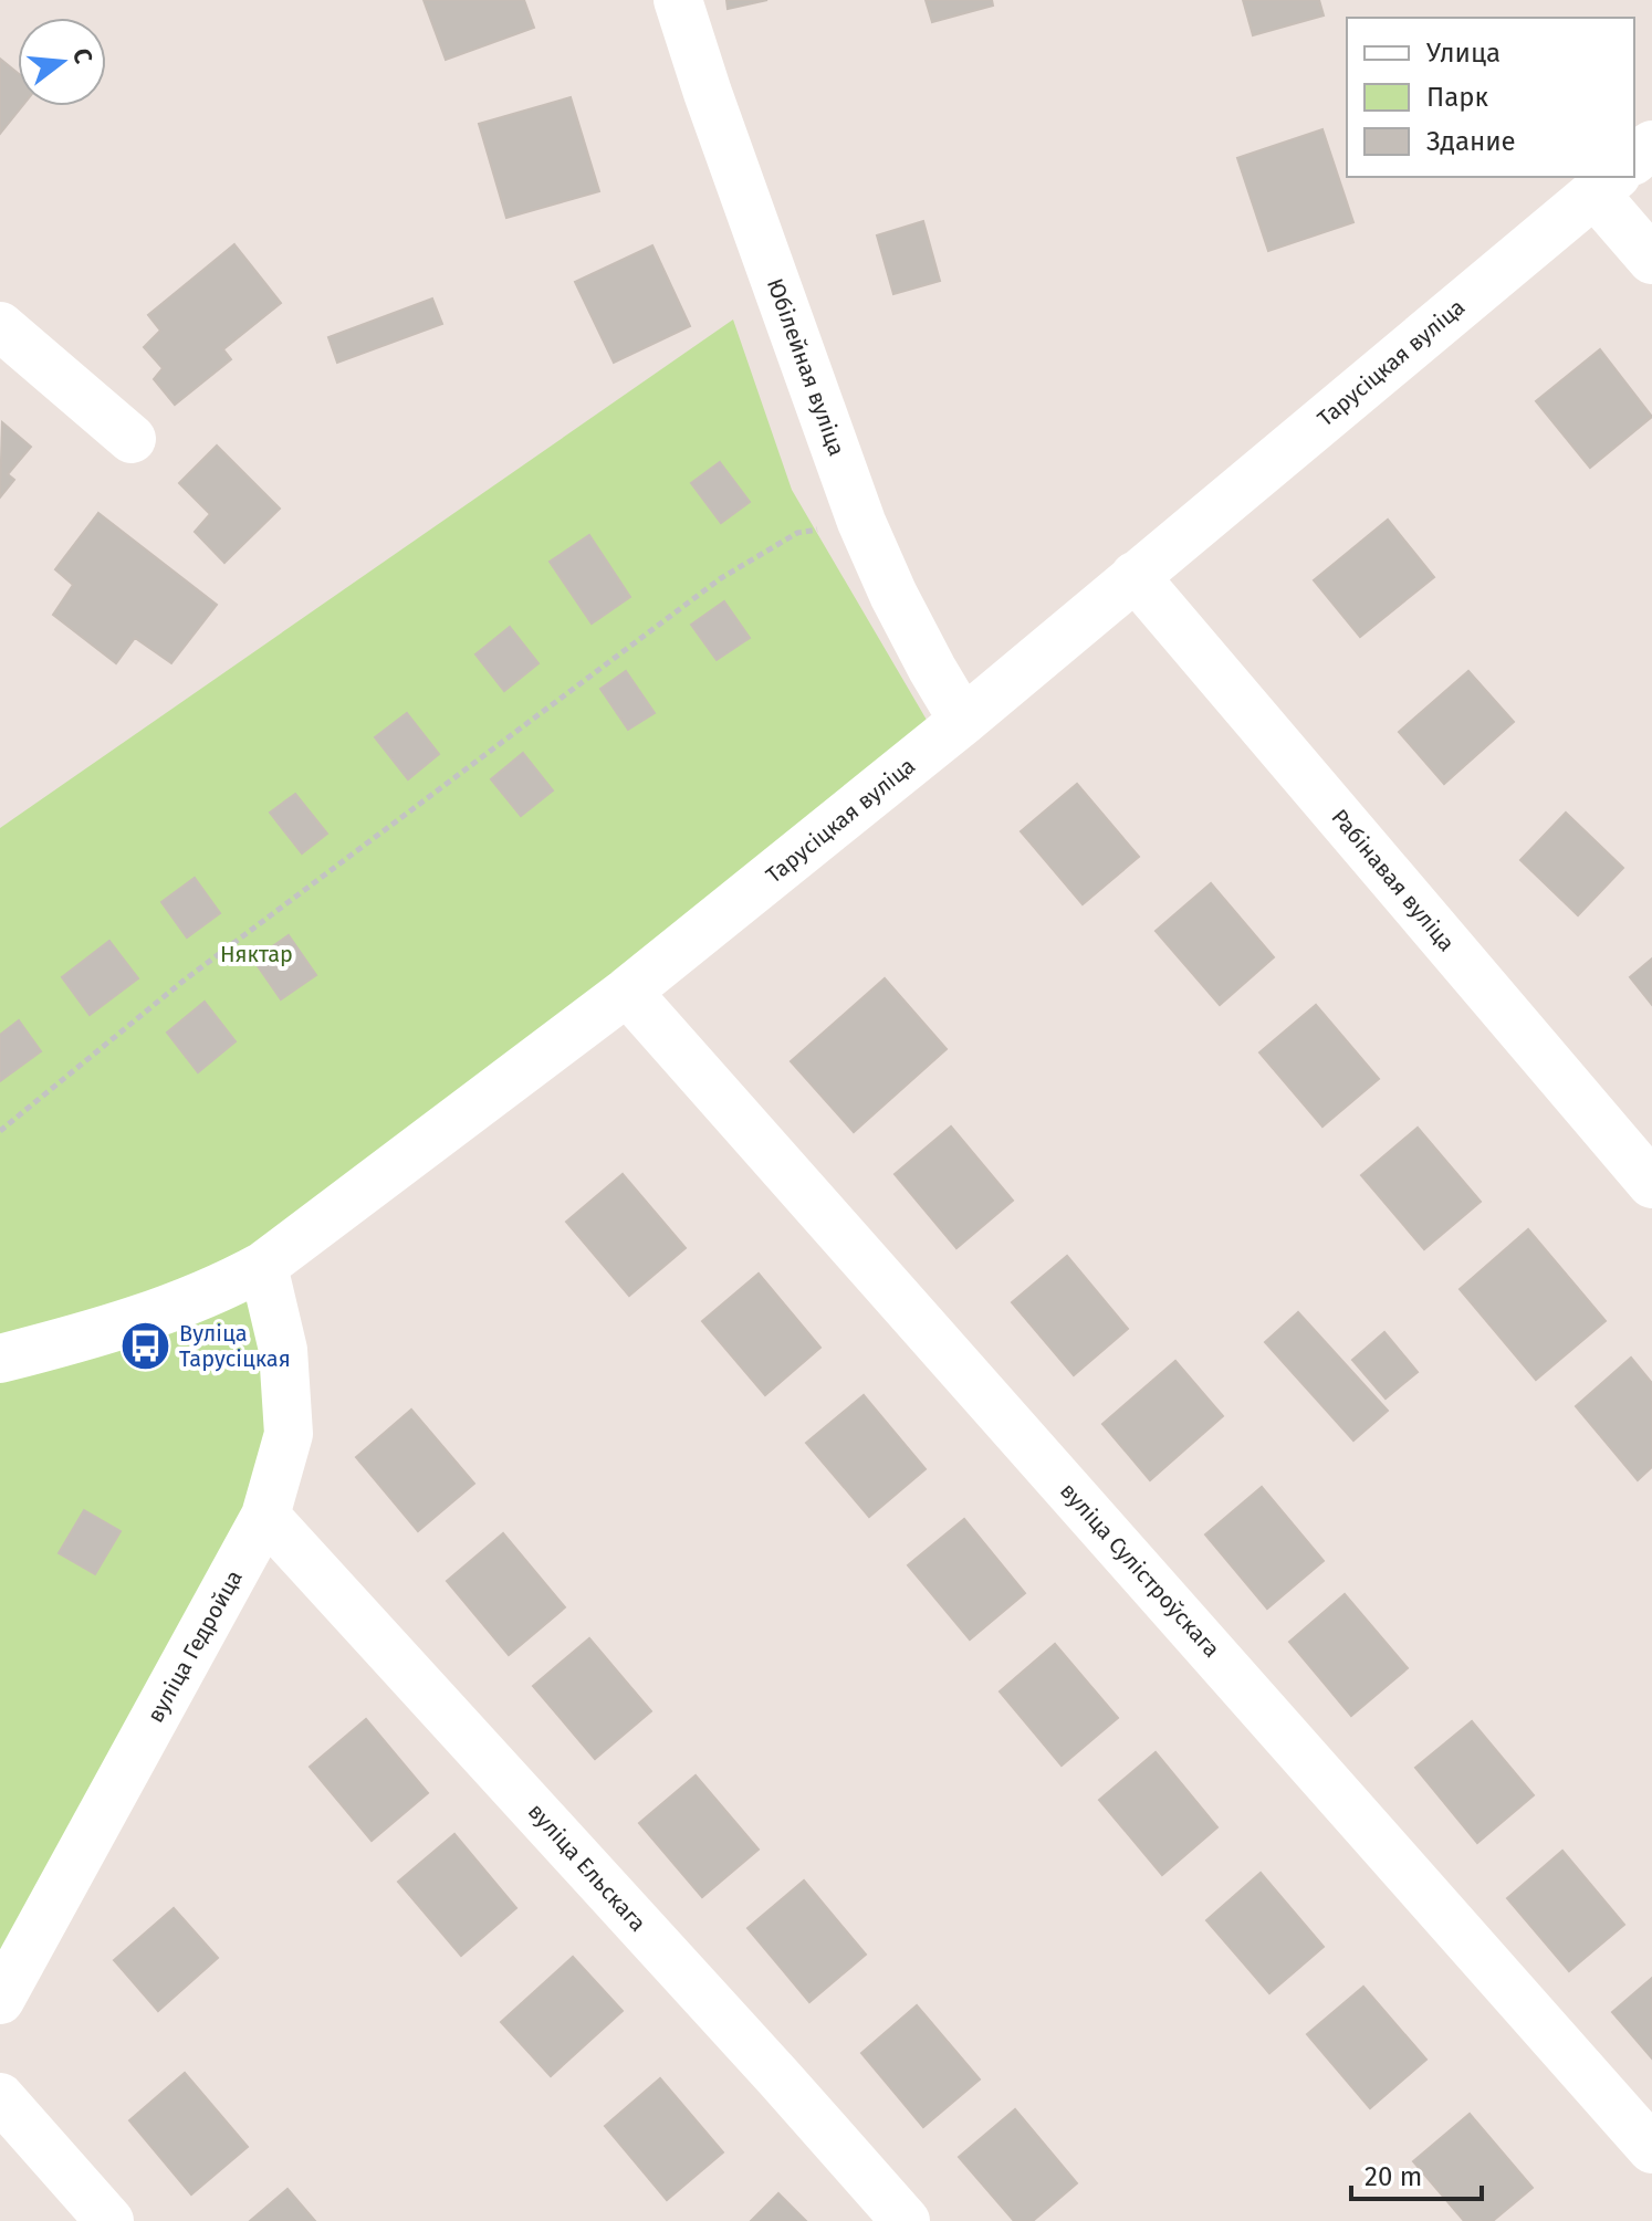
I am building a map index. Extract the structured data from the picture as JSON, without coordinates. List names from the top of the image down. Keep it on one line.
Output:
{"streets":{"street":["Тарусіцкая вуліца","Юбілейная вуліца","Рабінавая вуліца","вуліца Сулістроўскага","вуліца Гедройца","вуліца Ельскага"]},"crossings":[["Тарусіцкая вуліца","Юбілейная вуліца"],["Тарусіцкая вуліца","Рабінавая вуліца"],["Тарусіцкая вуліца","вуліца Сулістроўскага"],["Тарусіцкая вуліца","вуліца Гедройца"],["вуліца Гедройца","вуліца Ельскага"]],"parks":["Няктар"],"places":{"bus stop":["Вуліца Тарусіцкая"]},"legend":["Улица","Парк","Здание"],"scale_bar":"20 m","north":"right"}
